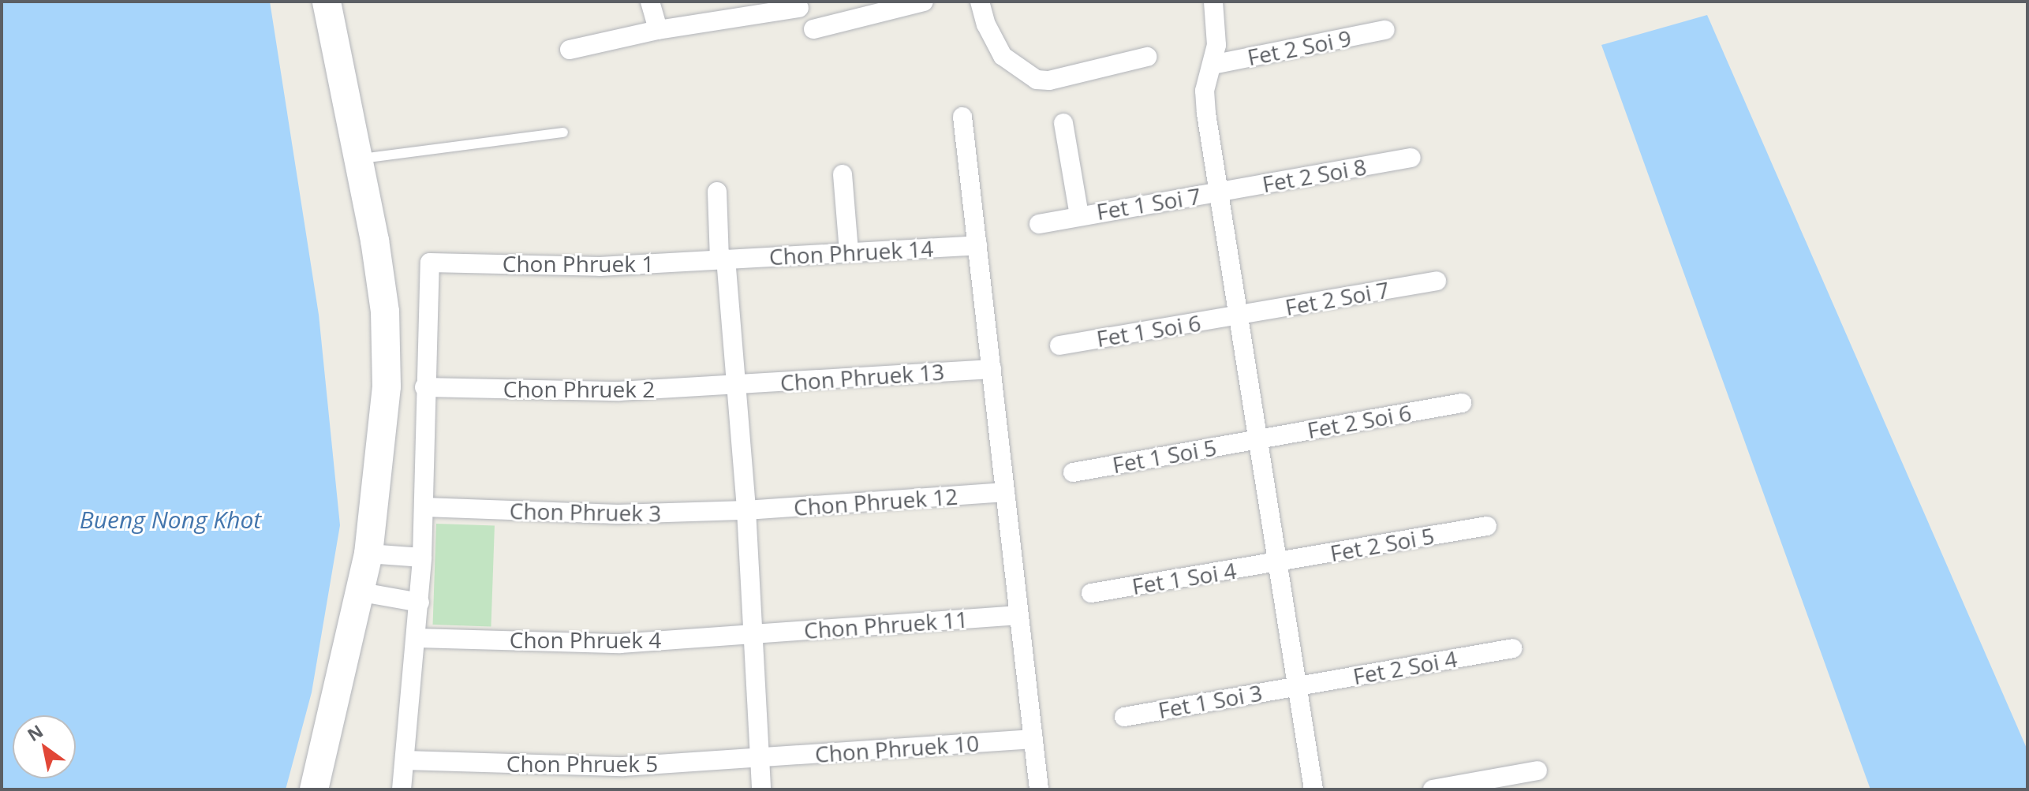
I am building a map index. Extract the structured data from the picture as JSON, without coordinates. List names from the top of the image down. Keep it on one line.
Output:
{"streets":{"street":["Fet 2 Soi 9","Fet 2 Soi 8","Fet 1 Soi 7","Chon Phruek 14","Chon Phruek 1","Fet 2 Soi 7","Fet 1 Soi 6","Chon Phruek 13","Chon Phruek 2","Fet 2 Soi 6","Fet 1 Soi 5","Chon Phruek 12","Chon Phruek 3","Fet 2 Soi 5","Fet 1 Soi 4","Chon Phruek 11","Chon Phruek 4","Fet 2 Soi 4","Fet 1 Soi 3","Chon Phruek 10","Chon Phruek 5"]},"crossings":[["Fet 2 Soi 8","Fet 1 Soi 7"],["Chon Phruek 14","Chon Phruek 1"],["Chon Phruek 1","Chon Phruek 2"],["Fet 2 Soi 7","Fet 1 Soi 6"],["Chon Phruek 13","Chon Phruek 2"],["Fet 2 Soi 6","Fet 1 Soi 5"],["Chon Phruek 12","Chon Phruek 3"],["Fet 2 Soi 5","Fet 1 Soi 4"],["Chon Phruek 11","Chon Phruek 4"],["Fet 2 Soi 4","Fet 1 Soi 3"],["Chon Phruek 10","Chon Phruek 5"]],"water":["Bueng Nong Khot"],"north":"top left"}
